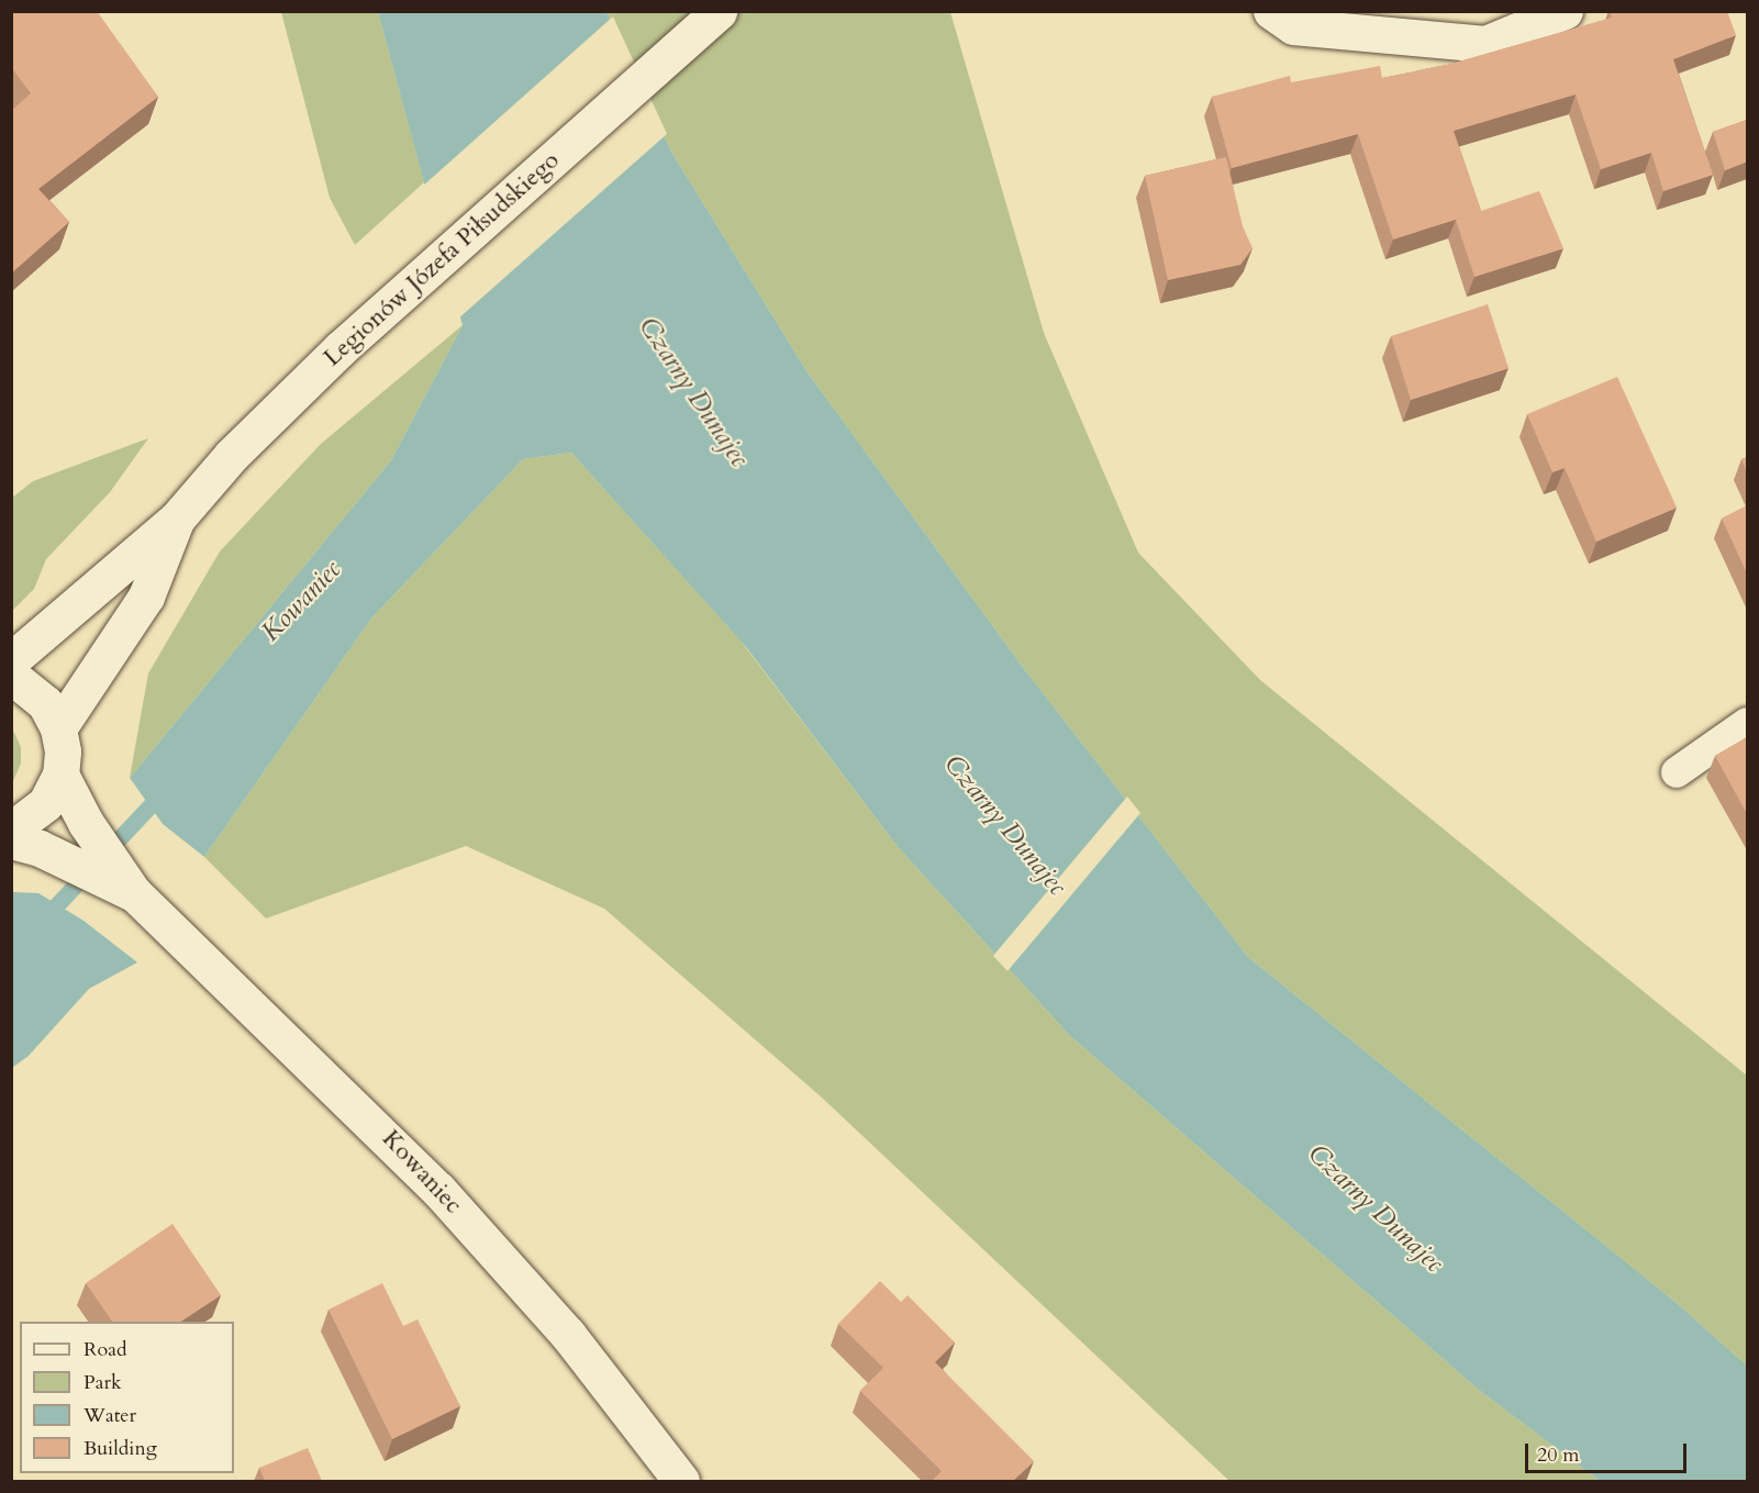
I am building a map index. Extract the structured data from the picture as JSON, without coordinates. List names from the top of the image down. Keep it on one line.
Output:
{"streets":{"street":["Legionów Józefa Piłsudskiego","Kowaniec"]},"water":["Czarny Dunajec","Kowaniec"],"legend":["Road","Park","Water","Building"],"scale_bar":"20 m"}
